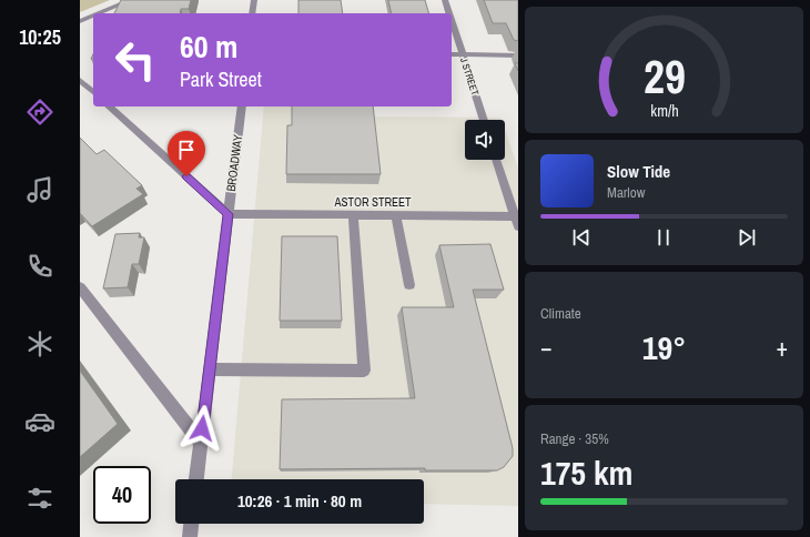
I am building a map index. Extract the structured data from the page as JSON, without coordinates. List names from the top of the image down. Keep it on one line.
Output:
{"streets":{"street":["J STREET","BROADWAY","ASTOR STREET"]},"crossings":[["BROADWAY","ASTOR STREET"]],"page":{"tabs":"10:25","turn":["60 m","Park Street"],"song":["Slow Tide","Marlow"],"tile":["Climate",["Range · 35%","175 km"]],"heat":["−","19°","+"],"limit":"40","trip":"10:26 · 1 min · 80 m","gauge":["29","km/h"]}}
